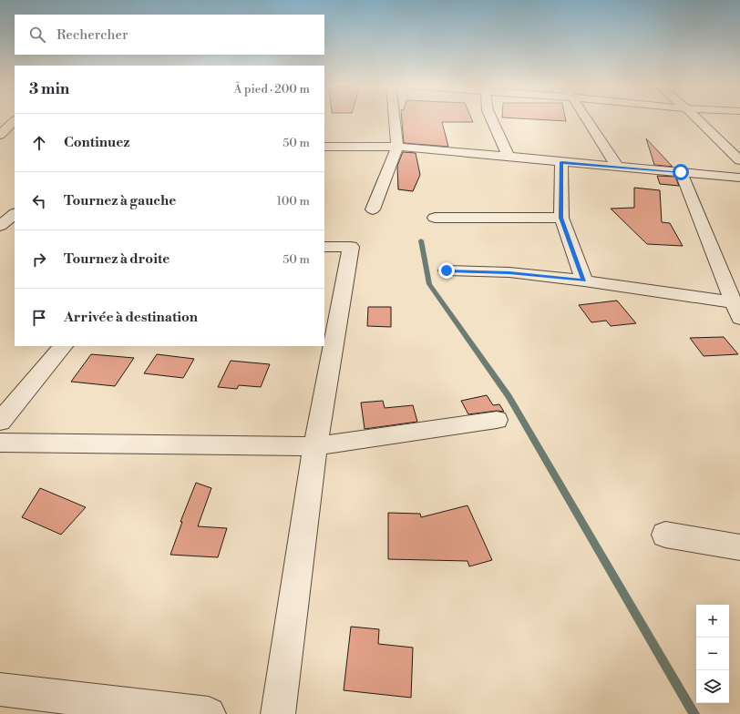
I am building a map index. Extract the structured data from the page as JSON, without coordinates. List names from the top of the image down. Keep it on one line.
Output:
{"page":{"search":"Rechercher","heading":["3 min","À pied · 200 m"],"list":[["Continuez","50 m"],["Tournez à gauche","100 m"],["Tournez à droite","50 m"],"Arrivée à destination"],"map_buttons":["+","−"]}}
